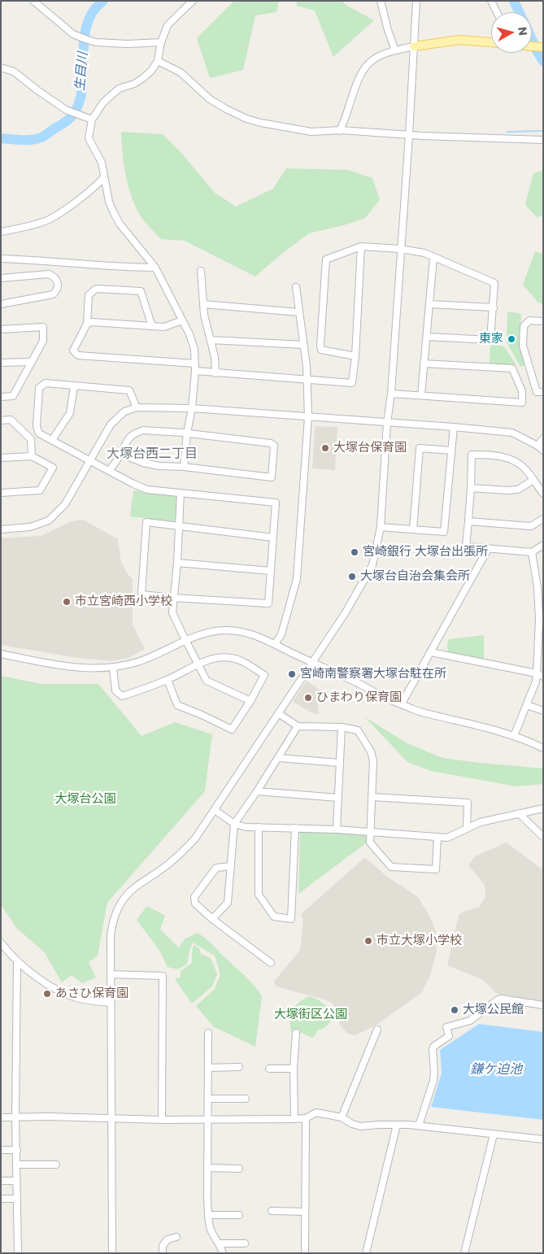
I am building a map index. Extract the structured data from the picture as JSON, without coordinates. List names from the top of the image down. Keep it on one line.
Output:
{"districts":["大塚台西二丁目"],"water":["生目川","鎌ケ迫池"],"parks":["大塚台公園","大塚街区公園"],"places":["東家","大塚台保育園","宮崎銀行 大塚台出張所","大塚台自治会集会所","市立宮崎西小学校","宮崎南警察署大塚台駐在所","ひまわり保育園","市立大塚小学校","あさひ保育園","大塚公民館"],"north":"right"}
